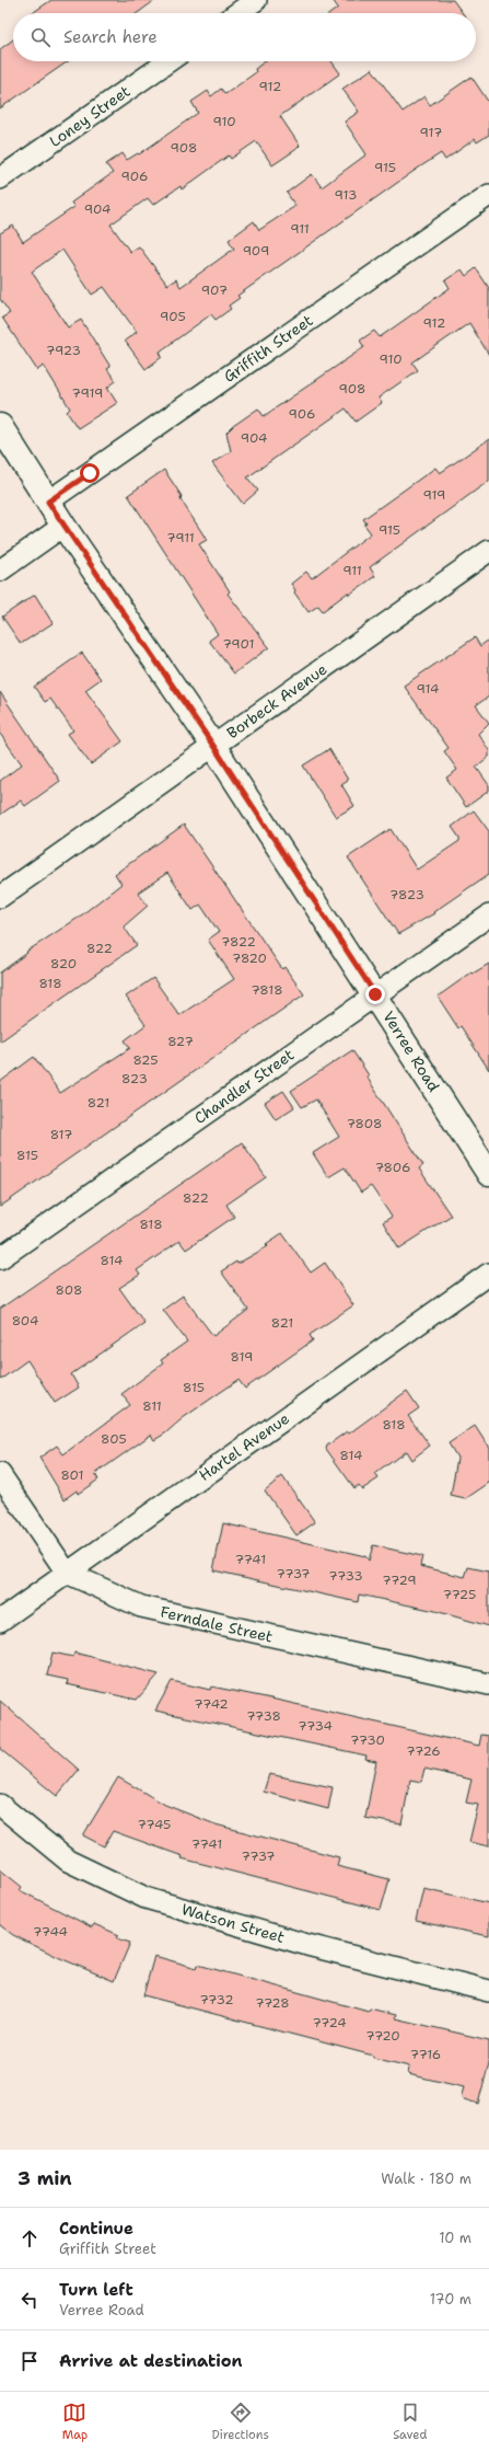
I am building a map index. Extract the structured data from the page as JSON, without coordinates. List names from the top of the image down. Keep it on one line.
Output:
{"streets":{"main road":["Verree Road"],"street":["Loney Street","Griffith Street","Borbeck Avenue","Chandler Street","Hartel Avenue","Ferndale Street","Watson Street"]},"crossings":[["Griffith Street","Verree Road"],["Borbeck Avenue","Verree Road"],["Verree Road","Chandler Street"],["Hartel Avenue","Ferndale Street"]],"house_numbers":["912","910","917","908","915","906","913","904","911","909","907","905","912","7923","910","908","7919","906","904","919","915","7911","911","7901","914","7823","7822","822","7820","820","818","7818","827","825","823","821","7808","817","815","7806","822","818","814","808","804","821","819","815","811","818","805","814","801","7741","7737","7733","7729","7725","7742","7738","7734","7730","7726","7745","7741","7737","7744","7732","7728","7724","7720","7716"],"page":{"search":"Search here","heading":["3 min","Walk · 180 m"],"list":[["Continue","Griffith Street","10 m"],["Turn left","Verree Road","170 m"],"Arrive at destination"],"nav":["Map","Directions","Saved"]}}
